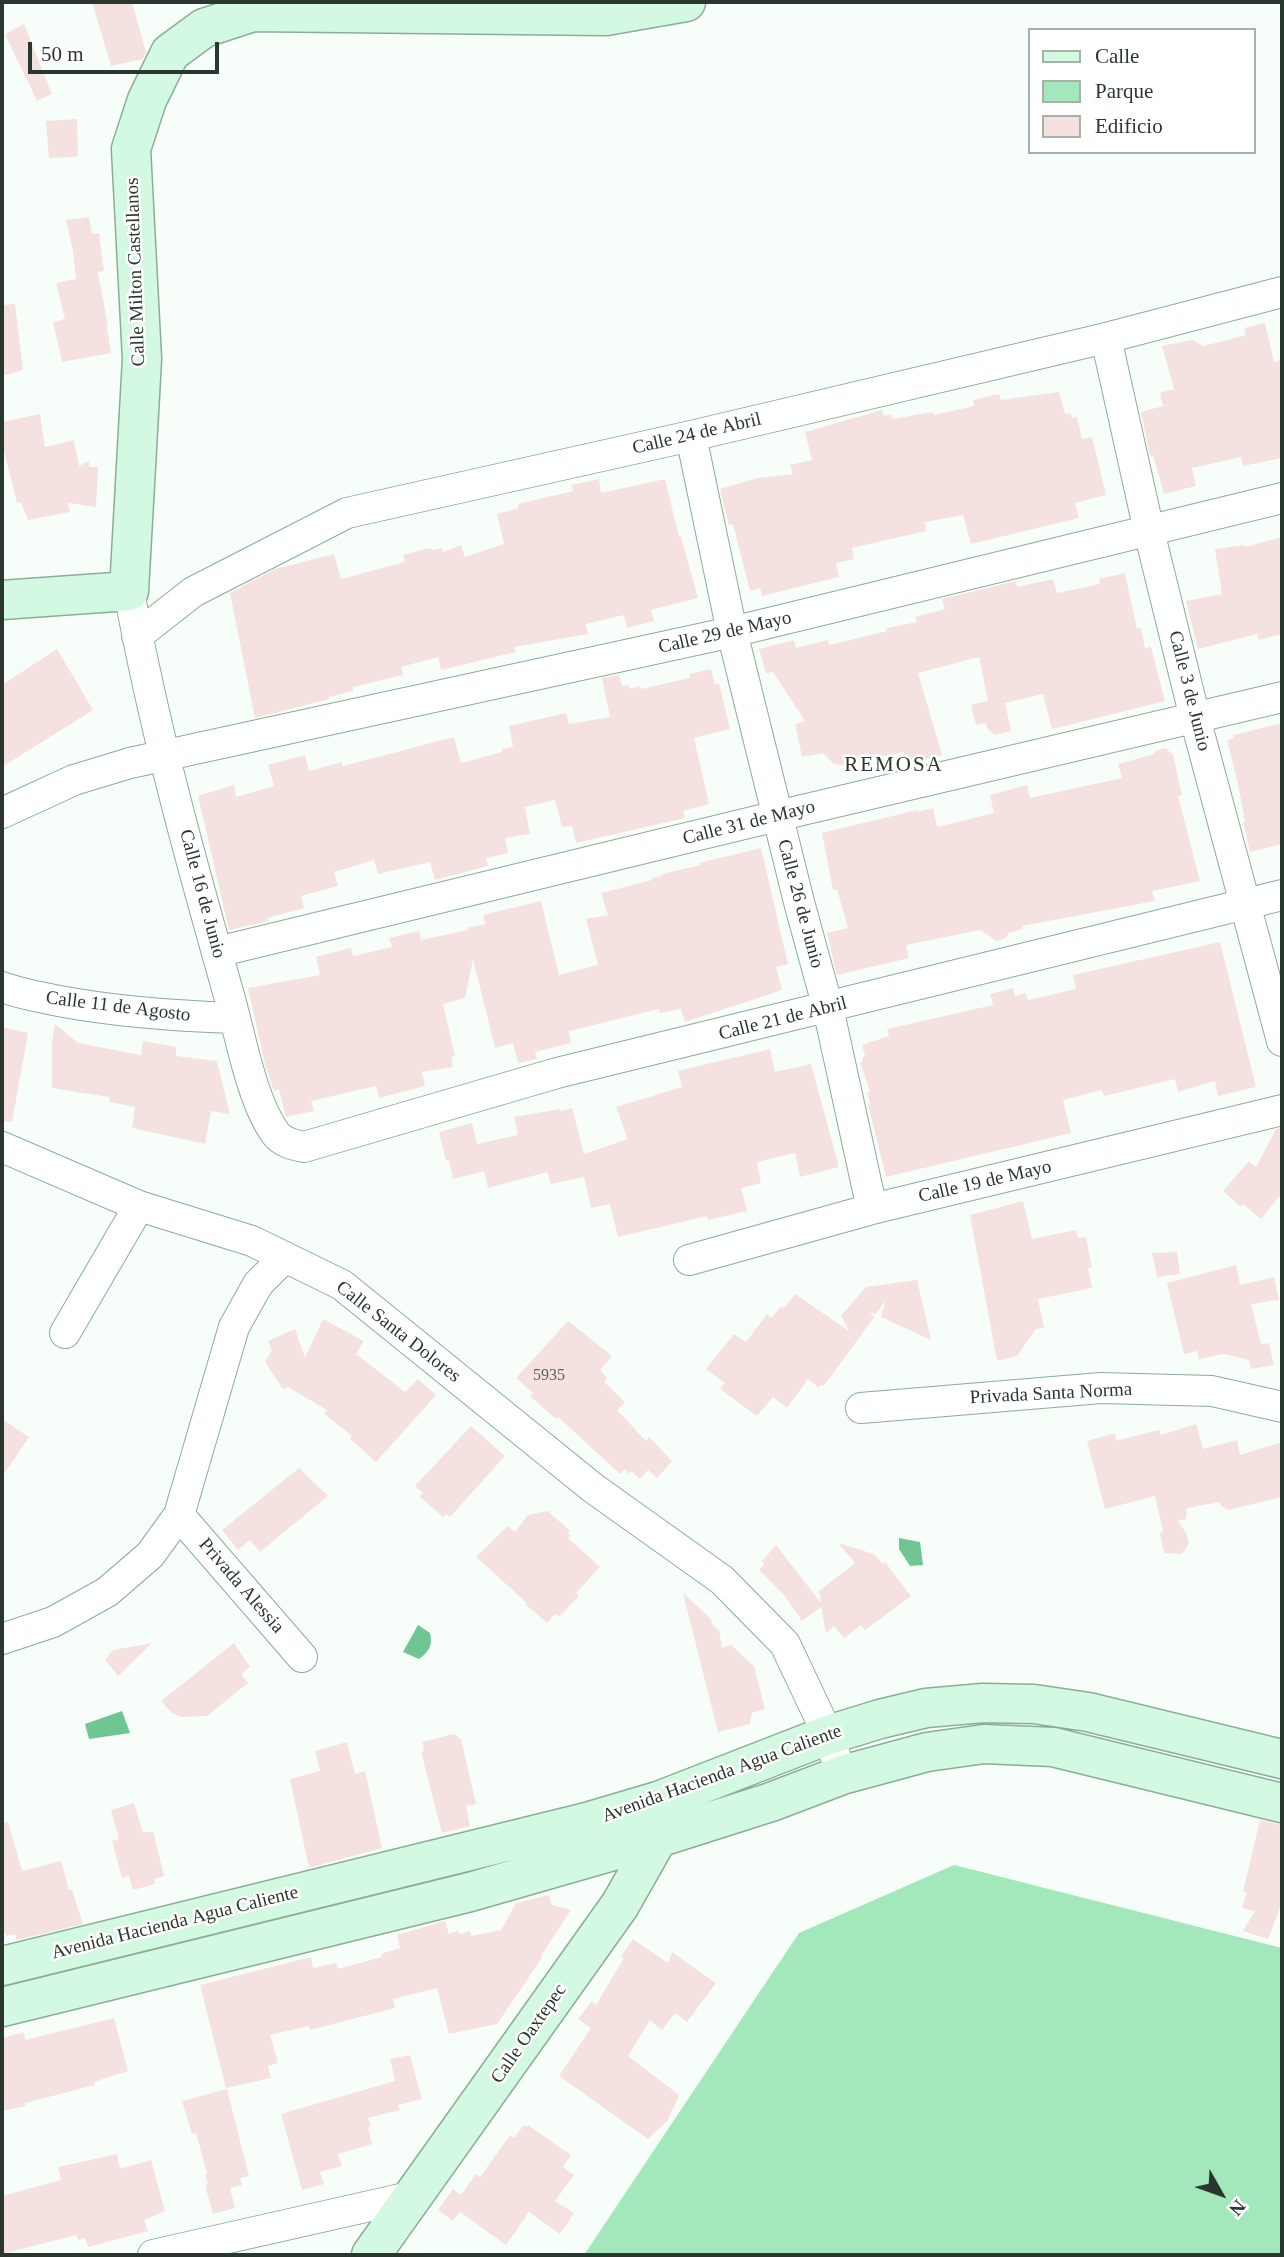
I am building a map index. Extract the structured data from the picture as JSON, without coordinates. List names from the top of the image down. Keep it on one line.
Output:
{"streets":{"main road":["Calle Milton Castellanos","Avenida Hacienda Agua Caliente","Calle Oaxtepec"],"street":["Calle 24 de Abril","Calle 29 de Mayo","Calle 3 de Junio","Calle 31 de Mayo","Calle 16 de Junio","Calle 26 de Junio","Calle 11 de Agosto","Calle 21 de Abril","Calle 19 de Mayo","Calle Santa Dolores","Privada Santa Norma","Privada Alessia"]},"crossings":[["Calle Milton Castellanos","Calle 24 de Abril"],["Calle Milton Castellanos","Calle 16 de Junio"],["Calle 24 de Abril","Calle 3 de Junio"],["Calle 24 de Abril","Calle 16 de Junio"],["Calle 24 de Abril","Calle 26 de Junio"],["Calle 29 de Mayo","Calle 3 de Junio"],["Calle 29 de Mayo","Calle 16 de Junio"],["Calle 29 de Mayo","Calle 26 de Junio"],["Calle 3 de Junio","Calle 31 de Mayo"],["Calle 3 de Junio","Calle 21 de Abril"],["Calle 31 de Mayo","Calle 16 de Junio"],["Calle 31 de Mayo","Calle 26 de Junio"],["Calle 16 de Junio","Calle 11 de Agosto"],["Calle 16 de Junio","Calle 21 de Abril"],["Calle 26 de Junio","Calle 21 de Abril"],["Calle 26 de Junio","Calle 19 de Mayo"],["Calle Santa Dolores","Avenida Hacienda Agua Caliente"],["Avenida Hacienda Agua Caliente","Calle Oaxtepec"]],"districts":["REMOSA"],"house_numbers":["5935"],"legend":["Calle","Parque","Edificio"],"scale_bar":"50 m","north":"bottom right"}
